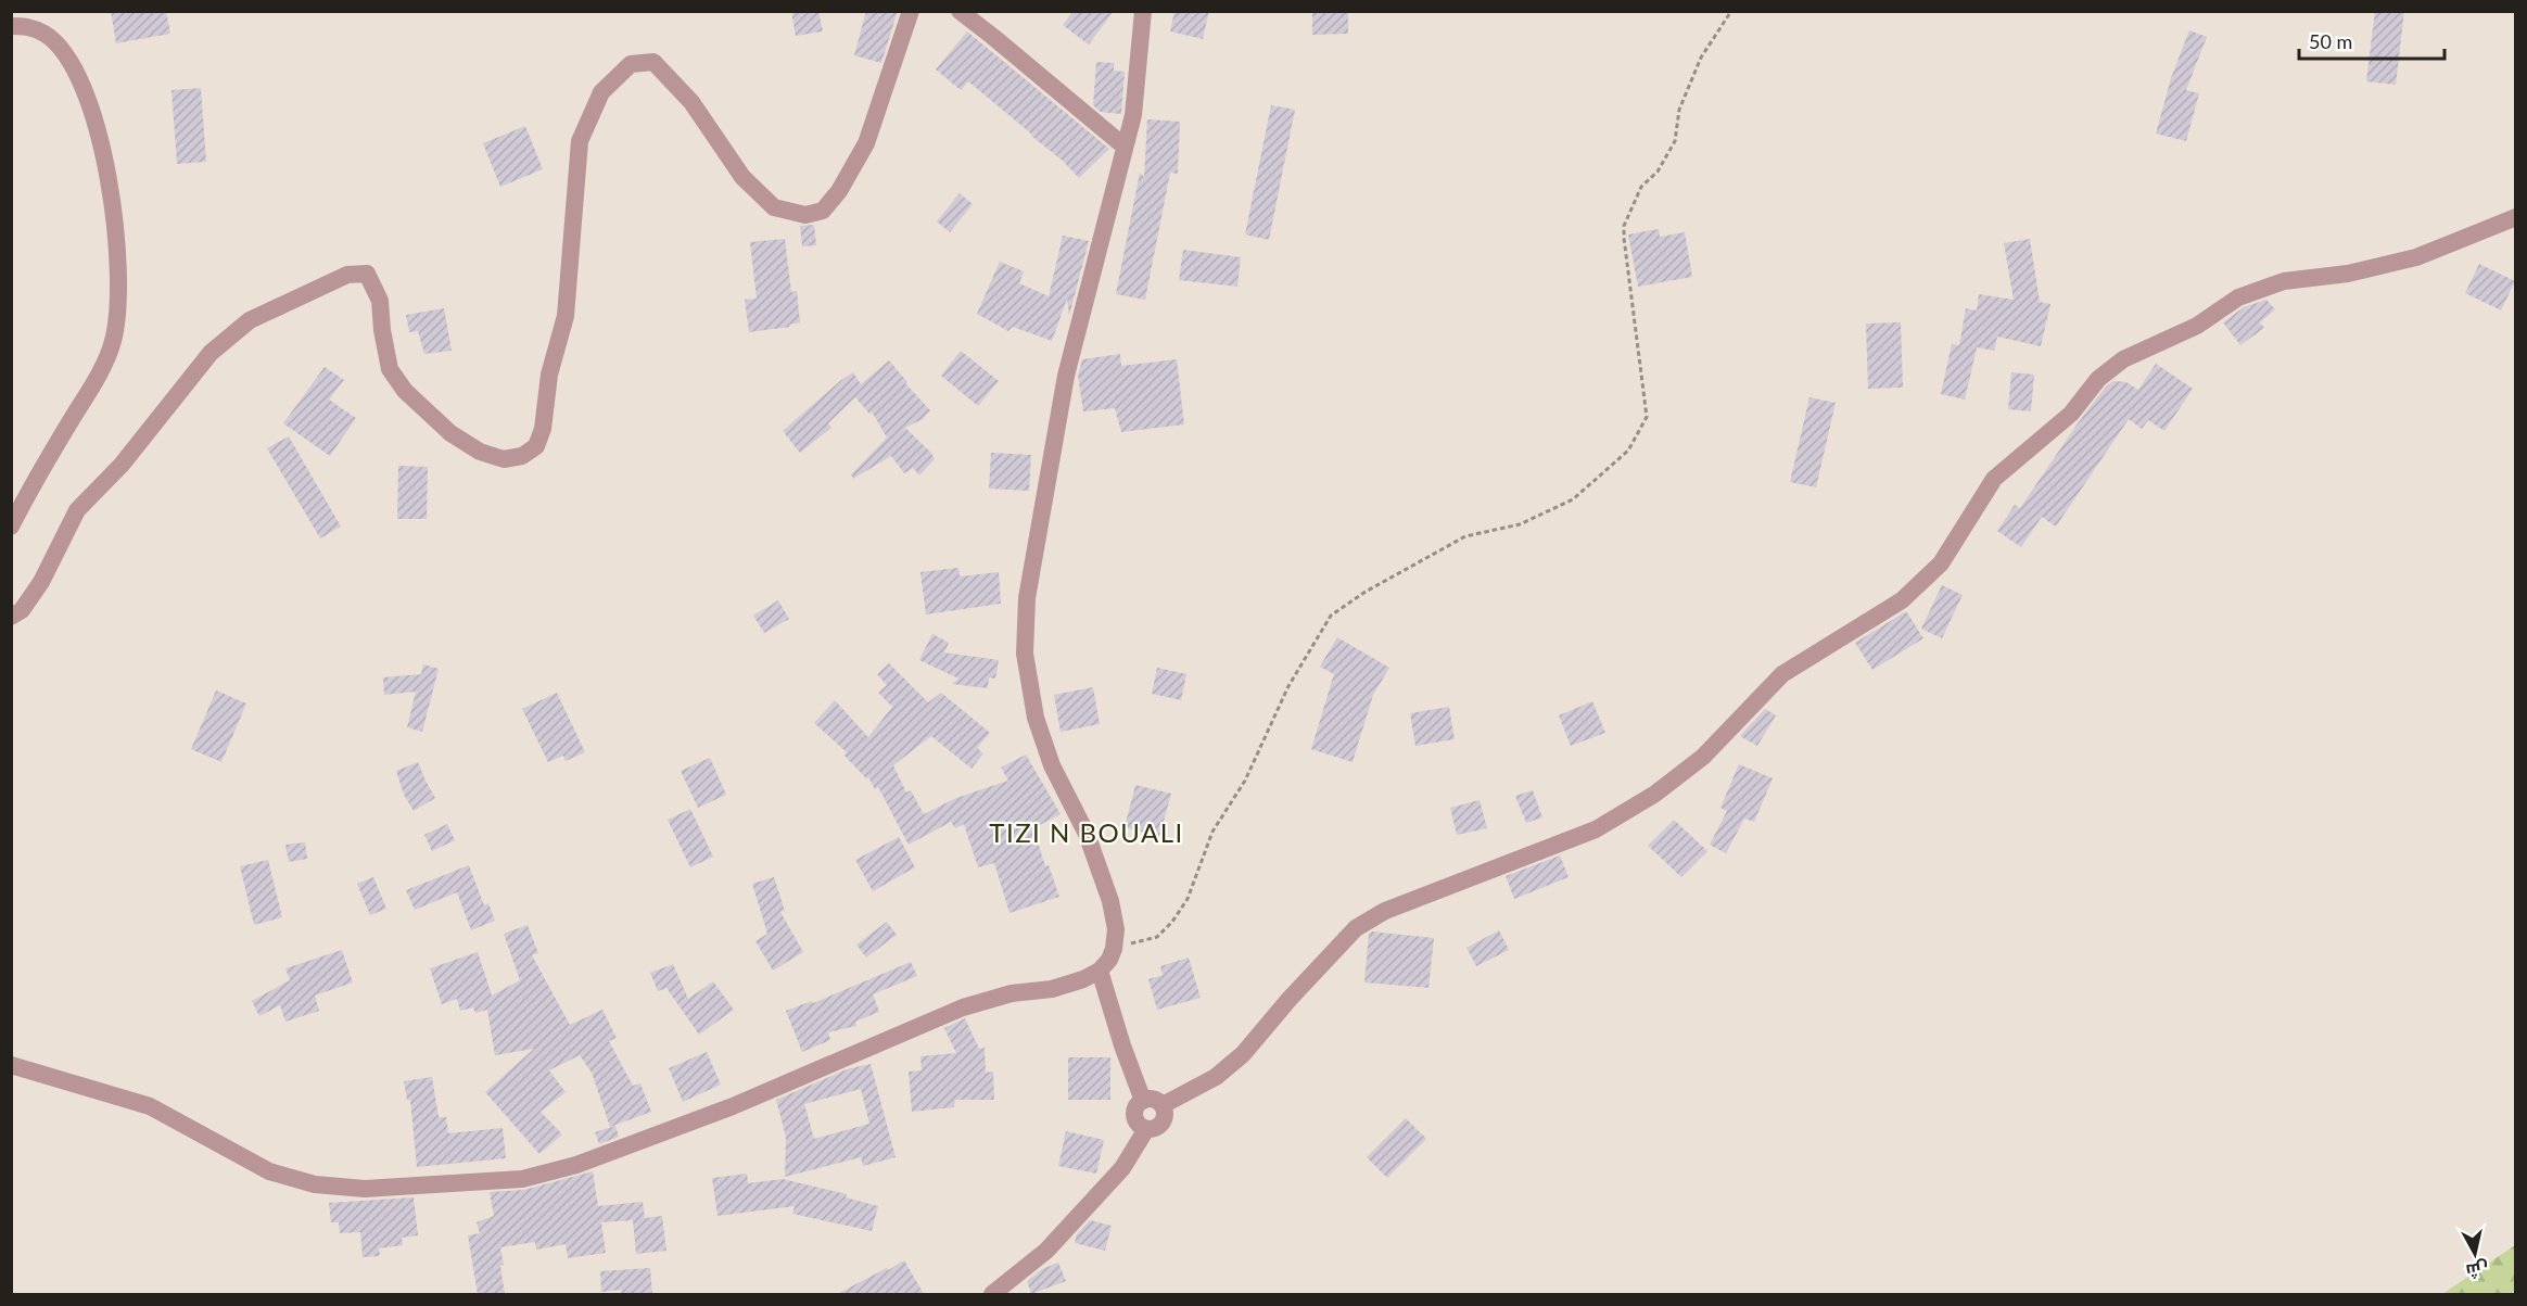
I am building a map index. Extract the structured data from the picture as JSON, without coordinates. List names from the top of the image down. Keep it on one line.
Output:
{"districts":["TIZI N BOUALI"],"scale_bar":"50 m","north":"bottom"}
